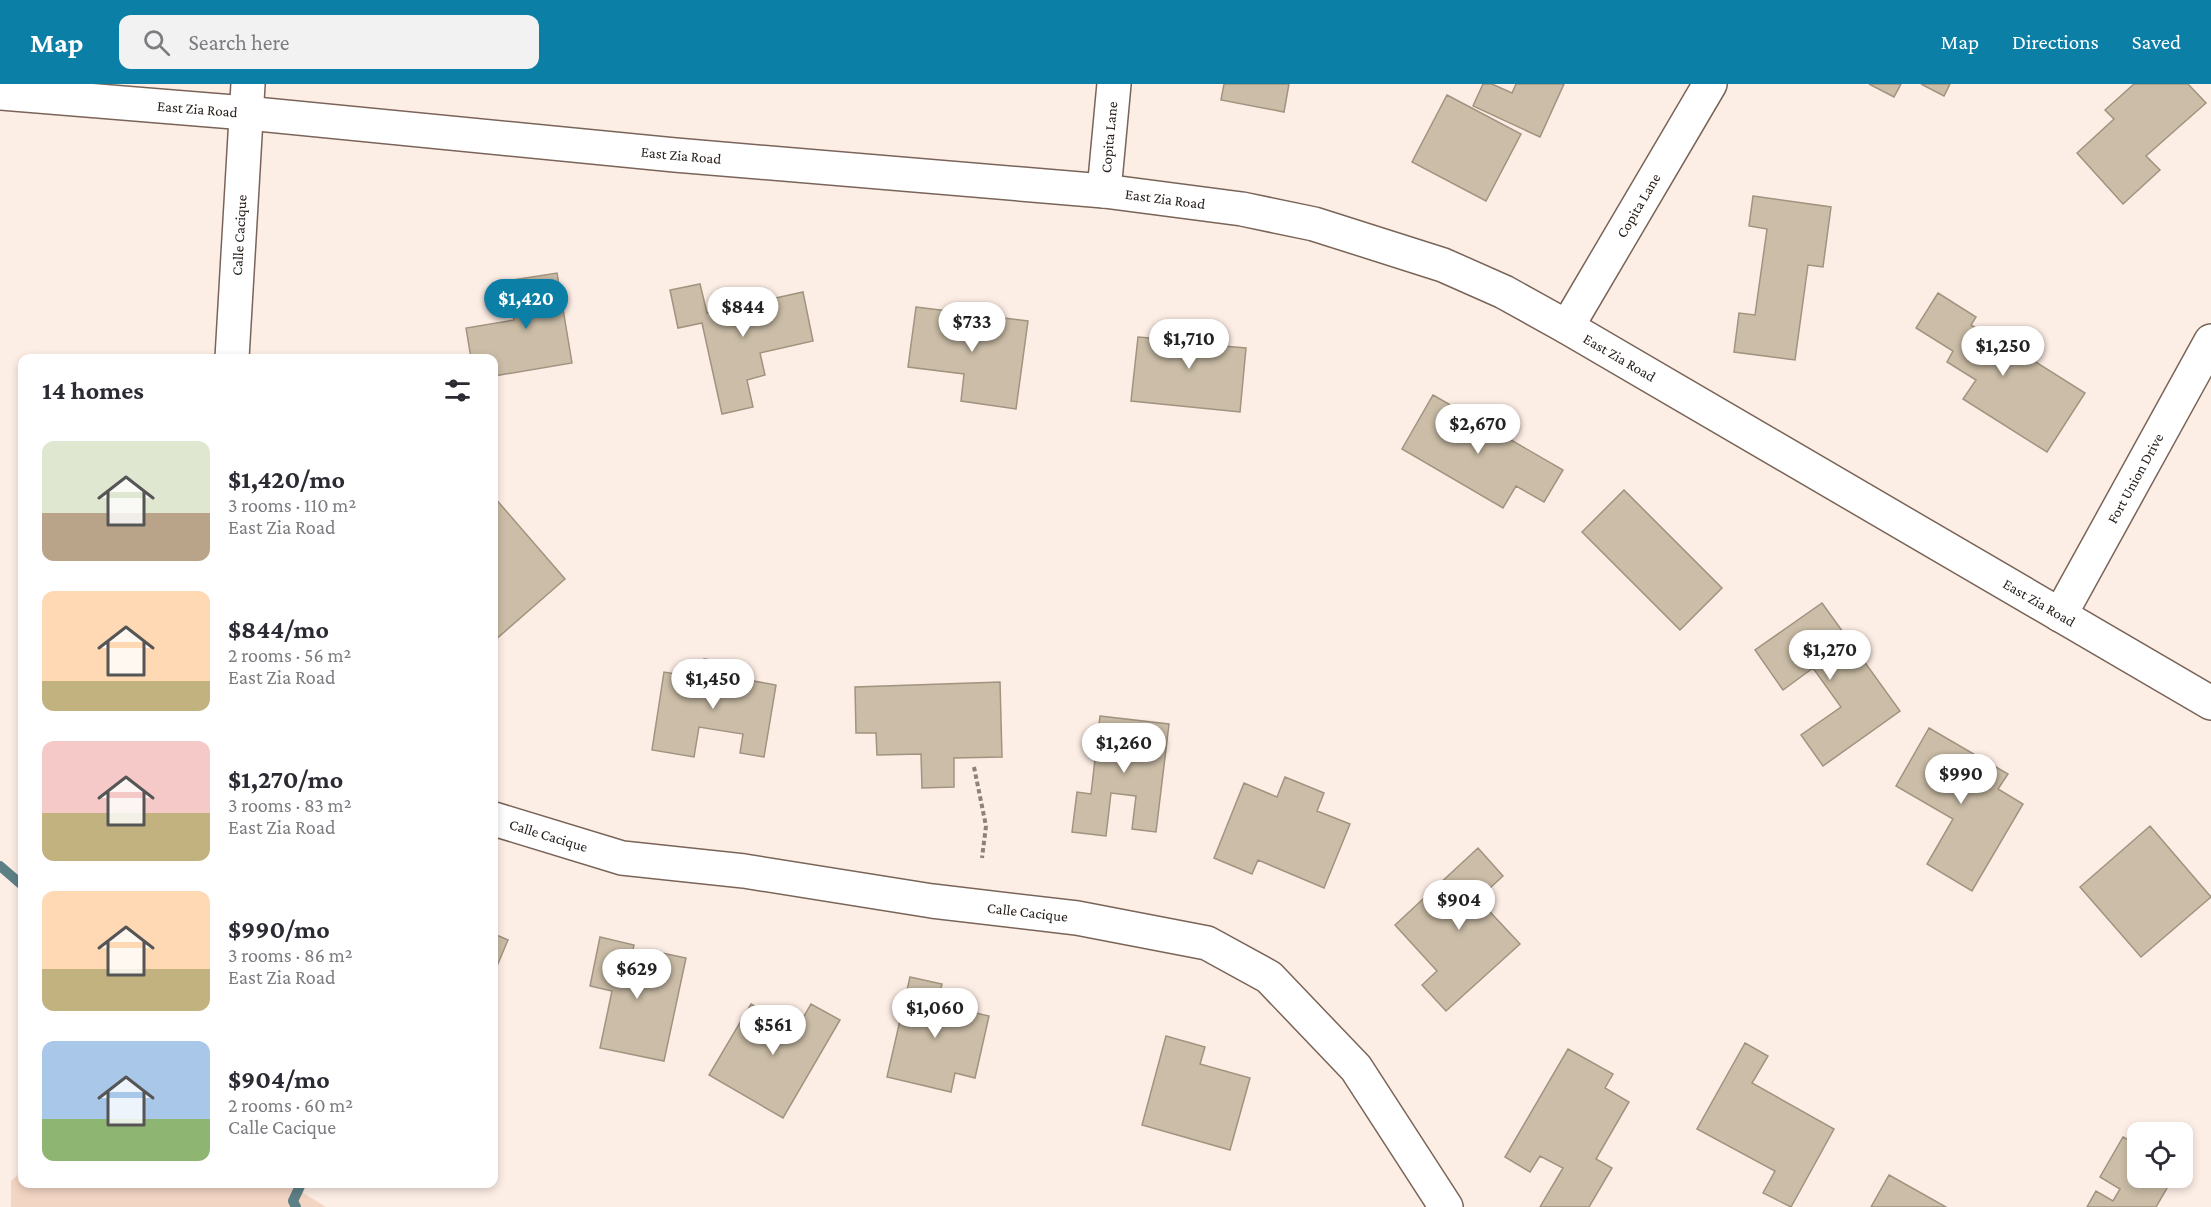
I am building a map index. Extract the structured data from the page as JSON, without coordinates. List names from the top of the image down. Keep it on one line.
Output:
{"streets":{"street":["East Zia Road","Copita Lane","Calle Cacique","Fort Union Drive"]},"crossings":[["East Zia Road","Copita Lane"],["East Zia Road","Calle Cacique"],["East Zia Road","Fort Union Drive"]],"page":{"header":"Map","search":"Search here","nav":["Map","Directions","Saved"],"price":["$1,420","$844","$733","$1,710","$1,250","$2,670","$1,270","$1,450","$1,260","$990","$904","$629","$1,060","$561"],"heading":"14 homes","list":[{"name":"$1,420/mo","note":"3 rooms · 110 m² · East Zia Road"},{"name":"$844/mo","note":"2 rooms · 56 m² · East Zia Road"},{"name":"$1,270/mo","note":"3 rooms · 83 m² · East Zia Road"},{"name":"$990/mo","note":"3 rooms · 86 m² · East Zia Road"},{"name":"$904/mo","note":"2 rooms · 60 m² · Calle Cacique"}]}}
